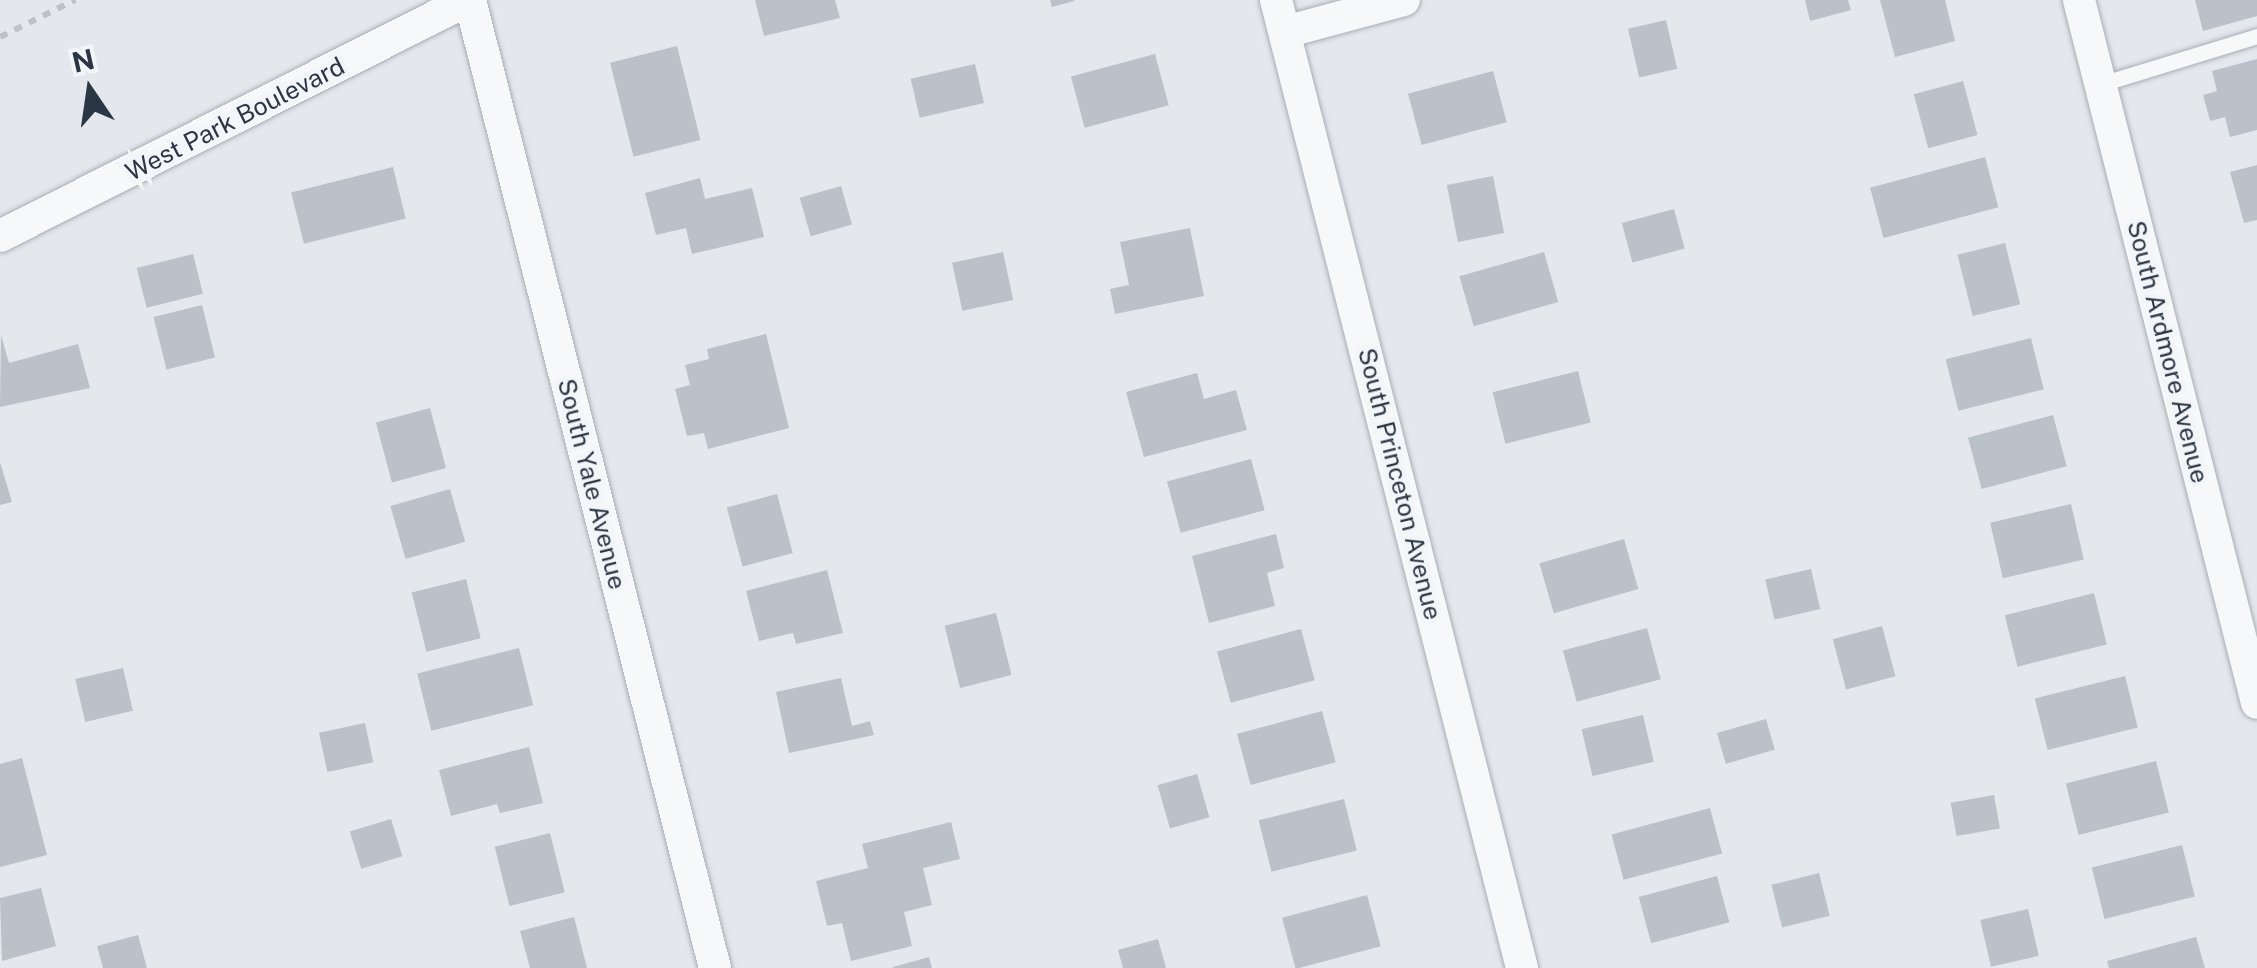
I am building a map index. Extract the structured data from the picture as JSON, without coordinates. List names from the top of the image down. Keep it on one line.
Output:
{"streets":{"street":["West Park Boulevard","South Ardmore Avenue","South Yale Avenue","South Princeton Avenue"]},"crossings":[["West Park Boulevard","South Yale Avenue"]],"north":"top"}
